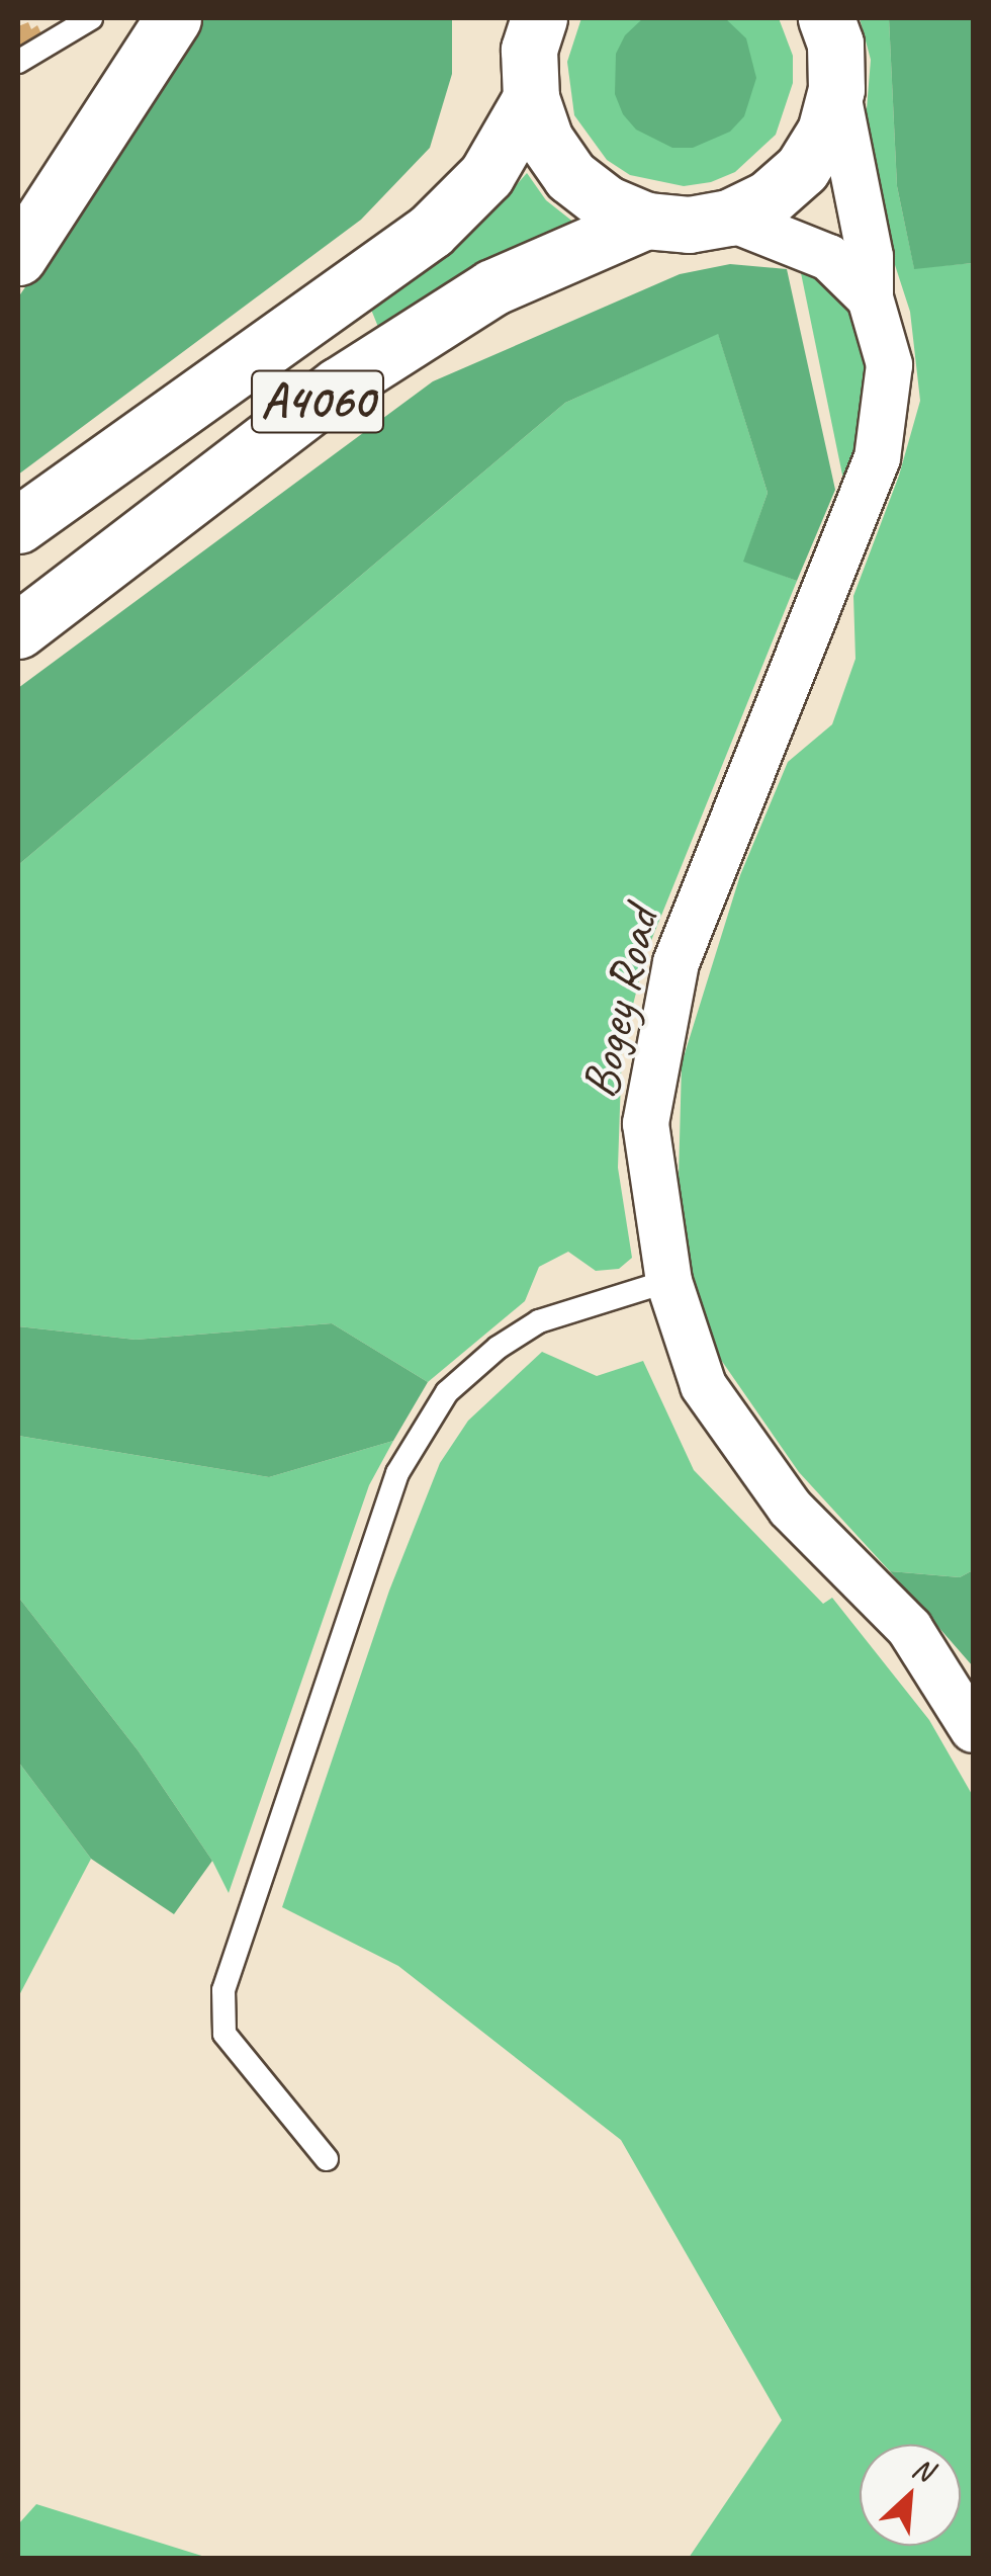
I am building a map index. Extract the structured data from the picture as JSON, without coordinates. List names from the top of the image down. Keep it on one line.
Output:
{"streets":{"main road":["A4060"],"street":["Bogey Road"]},"north":"top right"}
